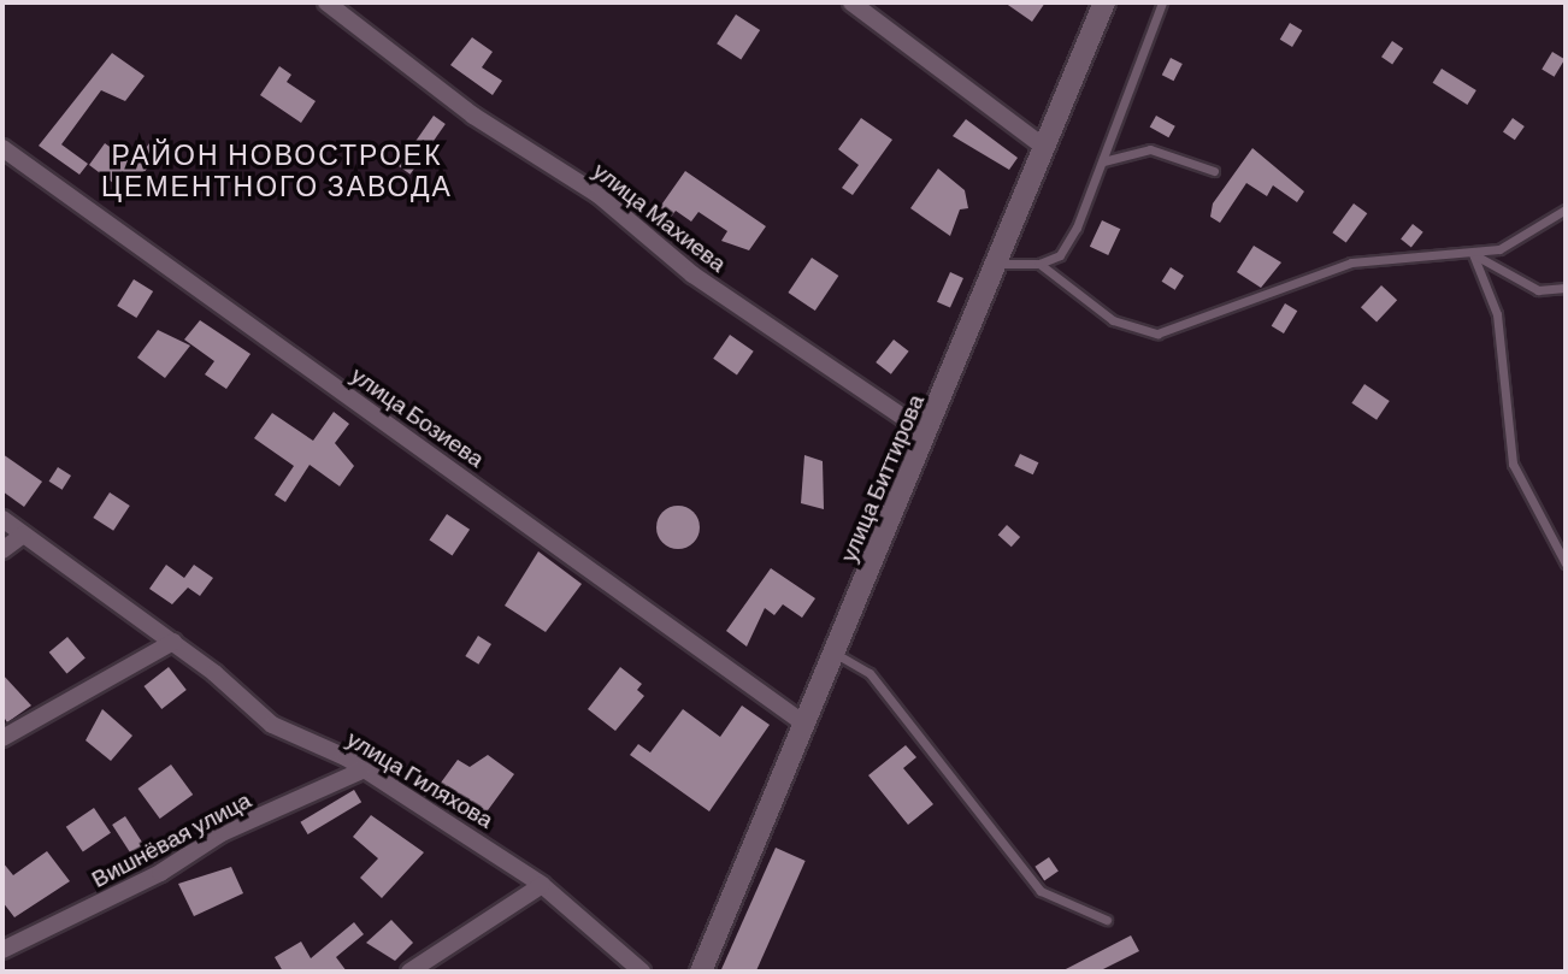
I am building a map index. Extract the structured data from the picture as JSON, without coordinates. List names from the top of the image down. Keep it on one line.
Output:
{"streets":{"street":["улица Махиева","улица Бозиева","улица Биттирова","улица Гиляхова","Вишнёвая улица"]},"crossings":[["улица Махиева","улица Биттирова"],["улица Бозиева","улица Биттирова"],["улица Гиляхова","Вишнёвая улица"]],"districts":["РАЙОН НОВОСТРОЕК ЦЕМЕНТНОГО ЗАВОДА"]}
